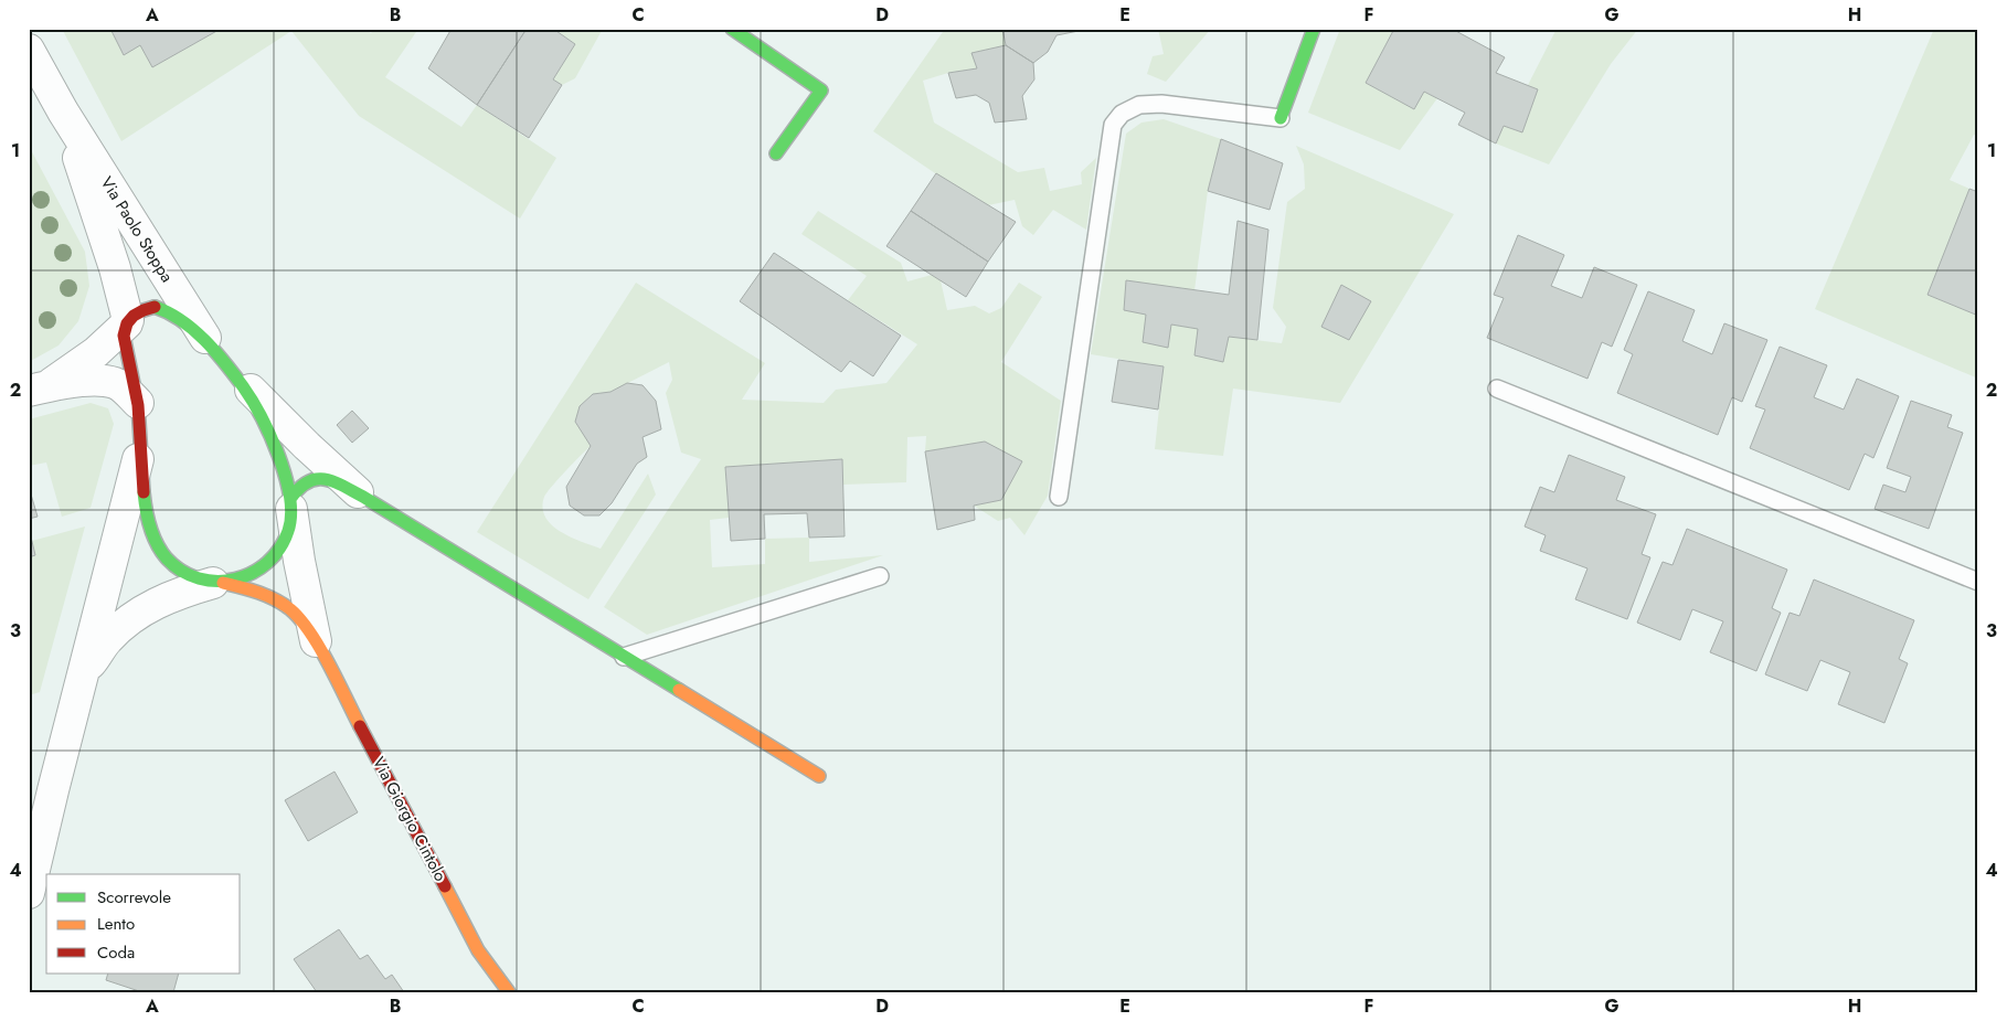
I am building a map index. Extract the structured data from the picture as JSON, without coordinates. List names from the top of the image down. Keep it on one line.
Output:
{"streets":{"street":["Via Paolo Stoppa","Via Giorgio Cintolo"]},"crossings":[["Via Paolo Stoppa","Via Giorgio Cintolo"]],"legend":["Scorrevole","Lento","Coda"],"grid":{"columns":["A","B","C","D","E","F","G","H"],"rows":["1","2","3","4"]}}
